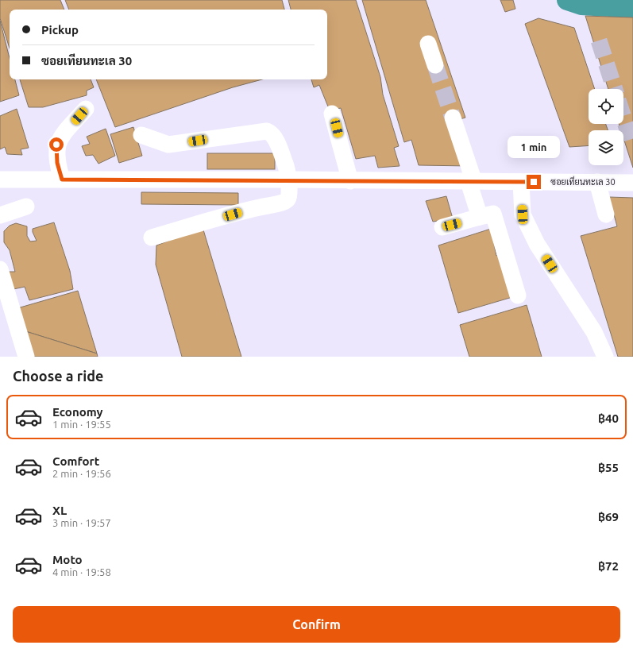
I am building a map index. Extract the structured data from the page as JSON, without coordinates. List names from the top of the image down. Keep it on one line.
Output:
{"streets":{"street":["ซอยเทียนทะเล 30"]},"page":{"banner":["Pickup","ซอยเทียนทะเล 30"],"bubble":"1 min","heading":"Choose a ride","list":[{"name":"Economy","note":"1 min · 19:55","value":"฿40"},{"name":"Comfort","note":"2 min · 19:56","value":"฿55"},{"name":"XL","note":"3 min · 19:57","value":"฿69"},{"name":"Moto","note":"4 min · 19:58","value":"฿72"}],"buttons":"Confirm"}}
